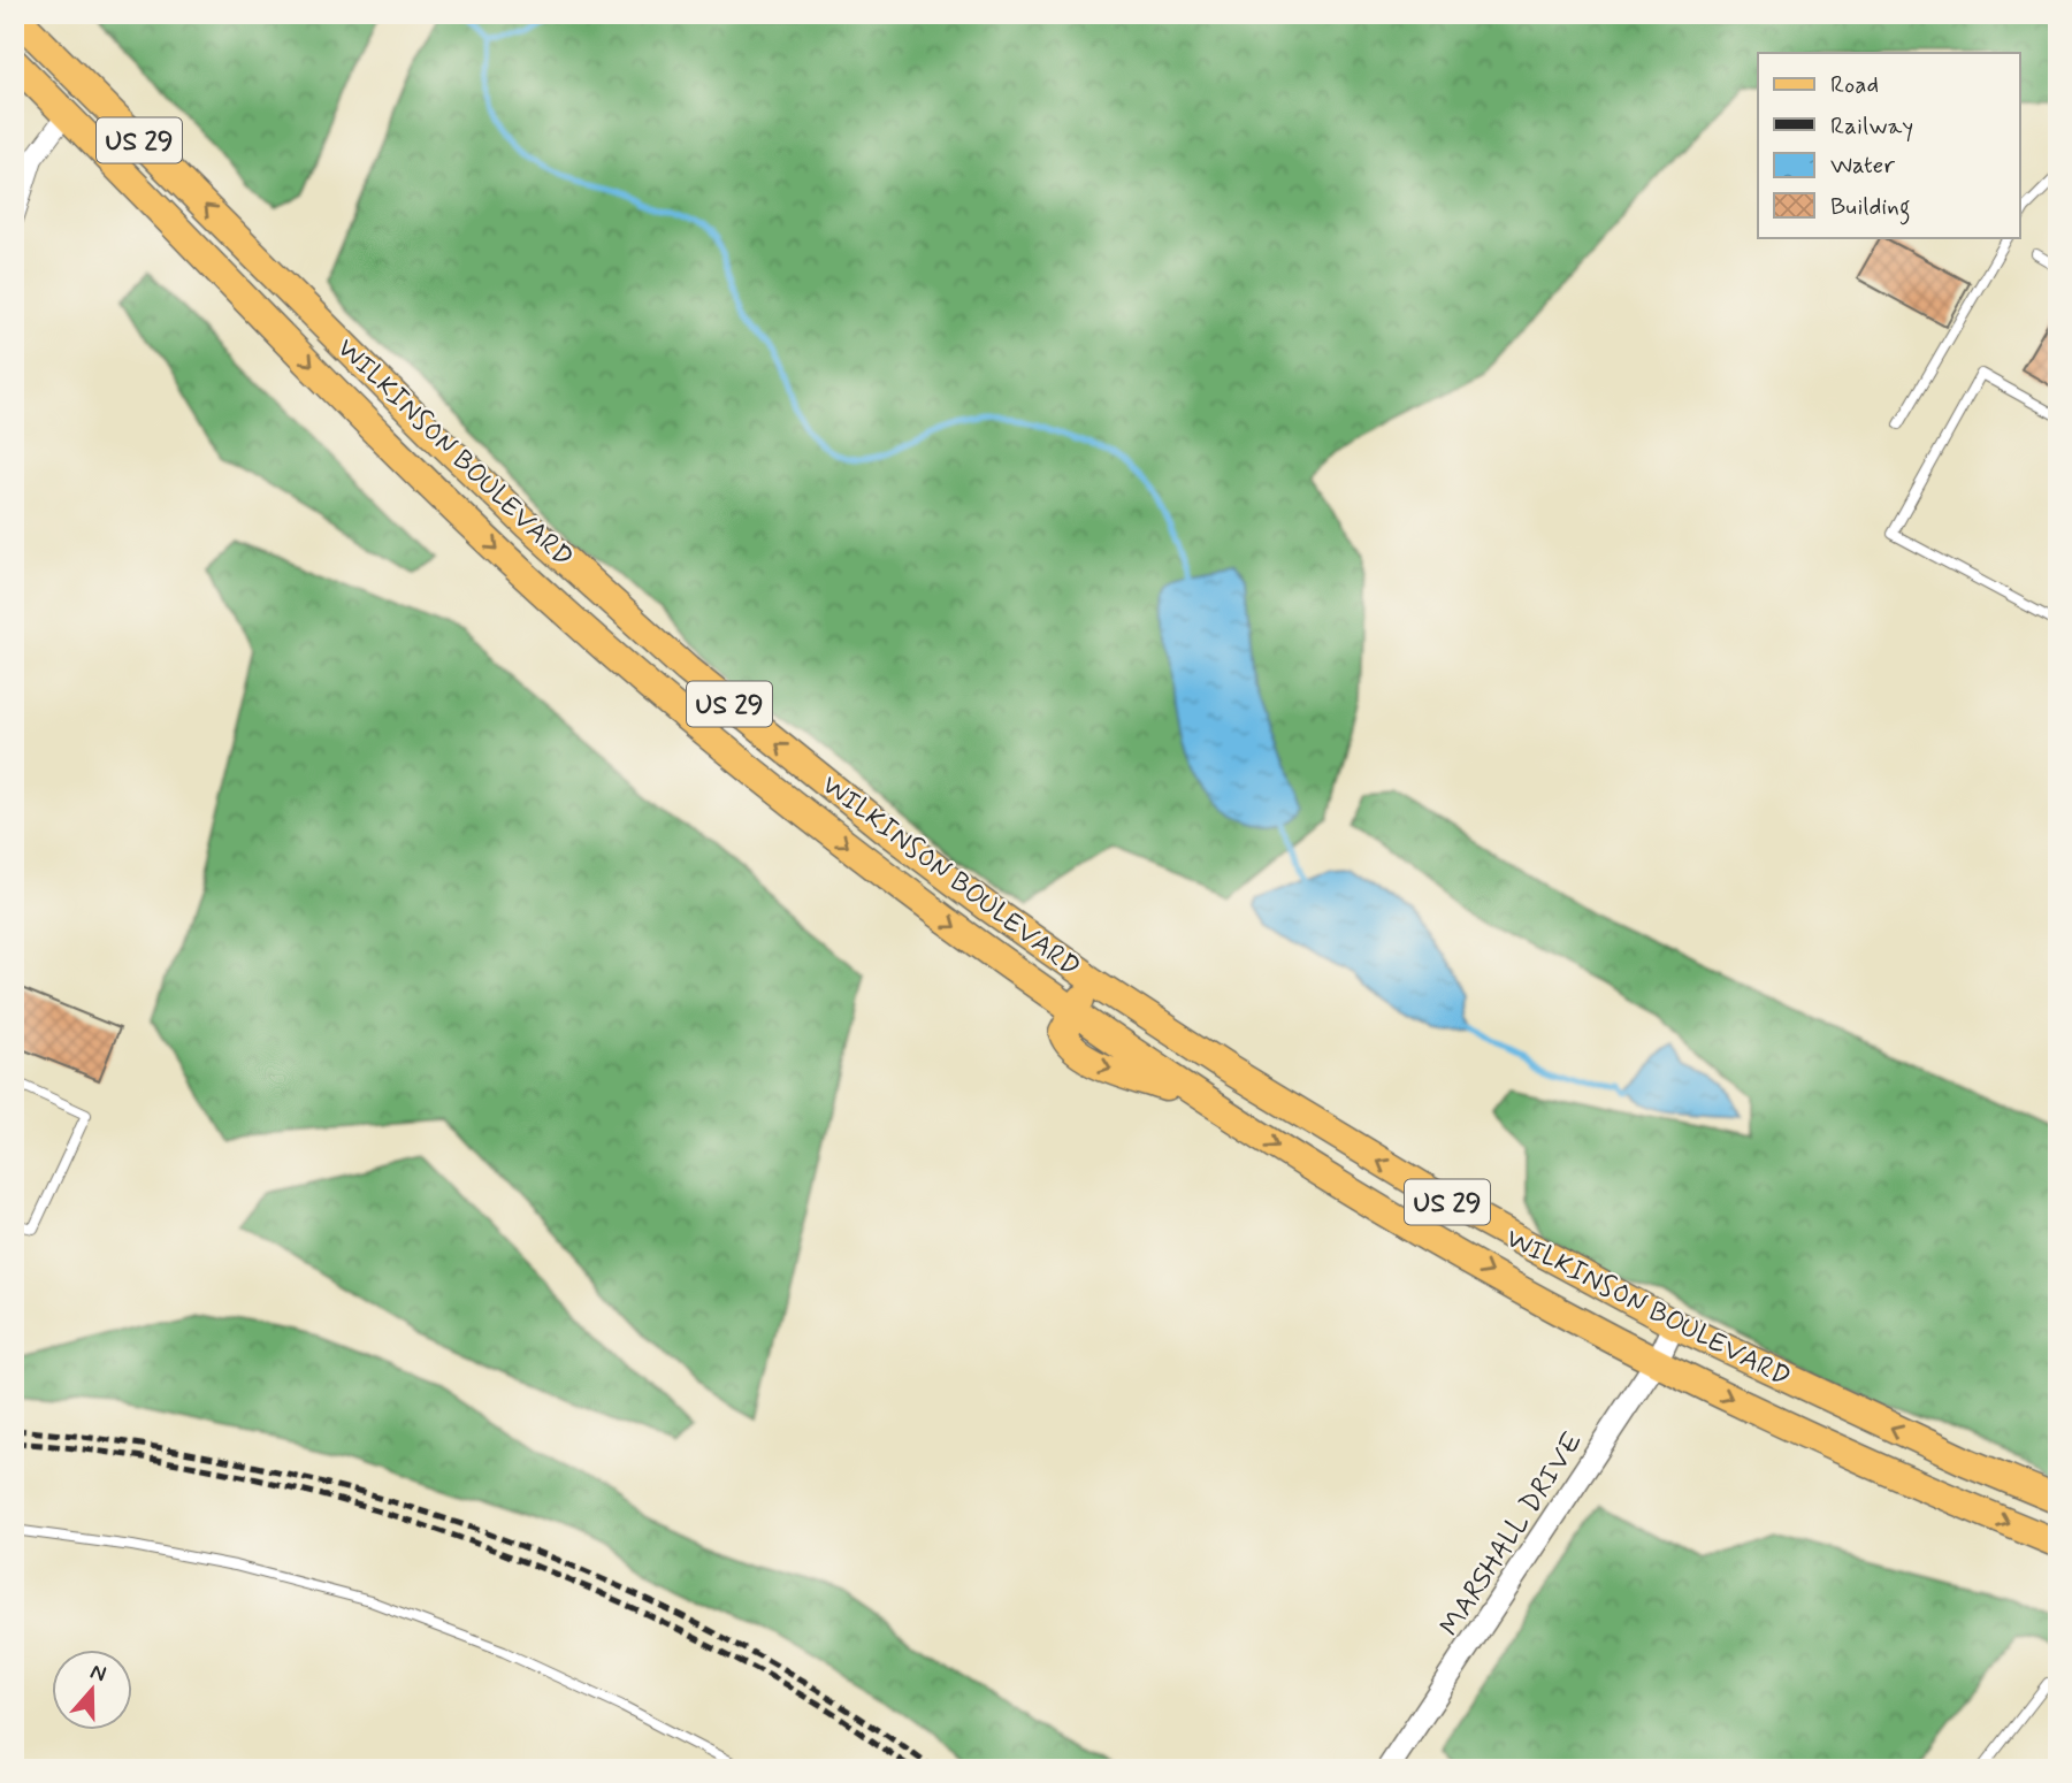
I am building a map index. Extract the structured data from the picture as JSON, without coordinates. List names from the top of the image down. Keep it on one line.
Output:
{"streets":{"main road":["US 29","WILKINSON BOULEVARD"],"street":["MARSHALL DRIVE"]},"crossings":[["WILKINSON BOULEVARD","MARSHALL DRIVE"]],"legend":["Road","Railway","Water","Building"],"north":"top"}
